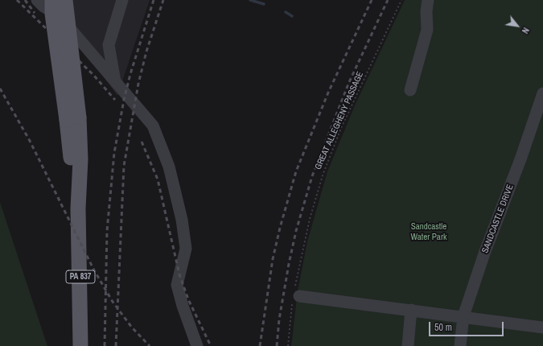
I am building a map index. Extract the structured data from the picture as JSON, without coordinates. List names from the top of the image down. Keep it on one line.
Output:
{"streets":{"main road":["PA 837"],"street":["SANDCASTLE DRIVE"],"path":["GREAT ALLEGHENY PASSAGE"]},"parks":["Sandcastle Water Park"],"scale_bar":"50 m","north":"bottom right"}
